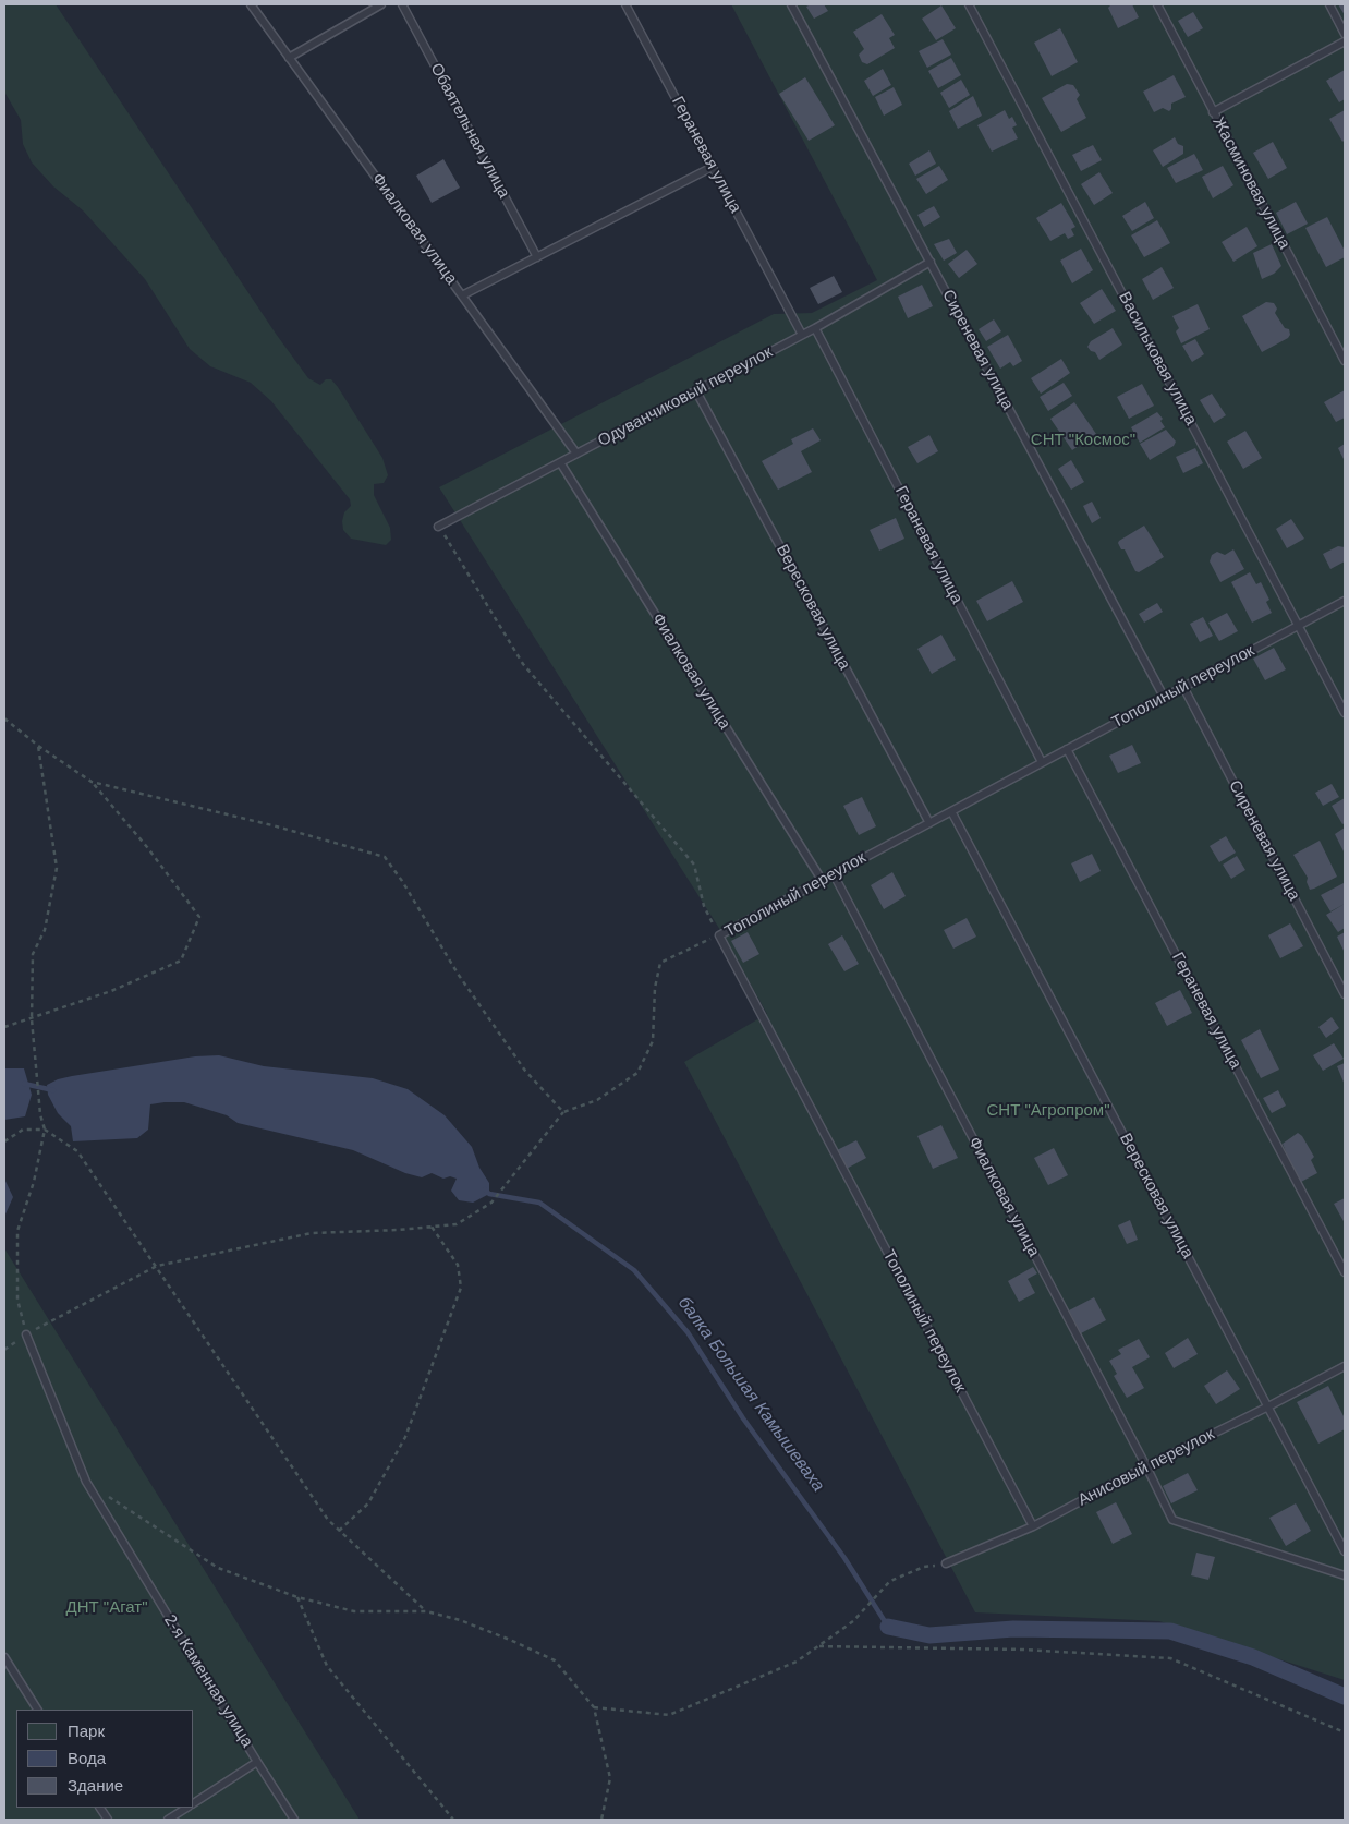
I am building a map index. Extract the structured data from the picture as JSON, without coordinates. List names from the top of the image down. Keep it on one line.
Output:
{"streets":{"lane":["Обаятельная улица","Гераневая улица","Жасминовая улица","Фиалковая улица","Сиреневая улица","Васильковая улица","Одуванчиковый переулок","Вересковая улица","Тополиный переулок","Анисовый переулок","2-я Каменная улица"]},"crossings":[["Гераневая улица","Одуванчиковый переулок"],["Гераневая улица","Тополиный переулок"],["Фиалковая улица","Одуванчиковый переулок"],["Фиалковая улица","Тополиный переулок"],["Фиалковая улица","Анисовый переулок"],["Сиреневая улица","Одуванчиковый переулок"],["Сиреневая улица","Тополиный переулок"],["Васильковая улица","Тополиный переулок"],["Одуванчиковый переулок","Вересковая улица"],["Вересковая улица","Тополиный переулок"],["Вересковая улица","Анисовый переулок"],["Тополиный переулок","Анисовый переулок"]],"water":["балка Большая Камышеваха"],"parks":["СНТ \"Космос\"","СНТ \"Агропром\"","ДНТ \"Агат\""],"legend":["Парк","Вода","Здание"]}
